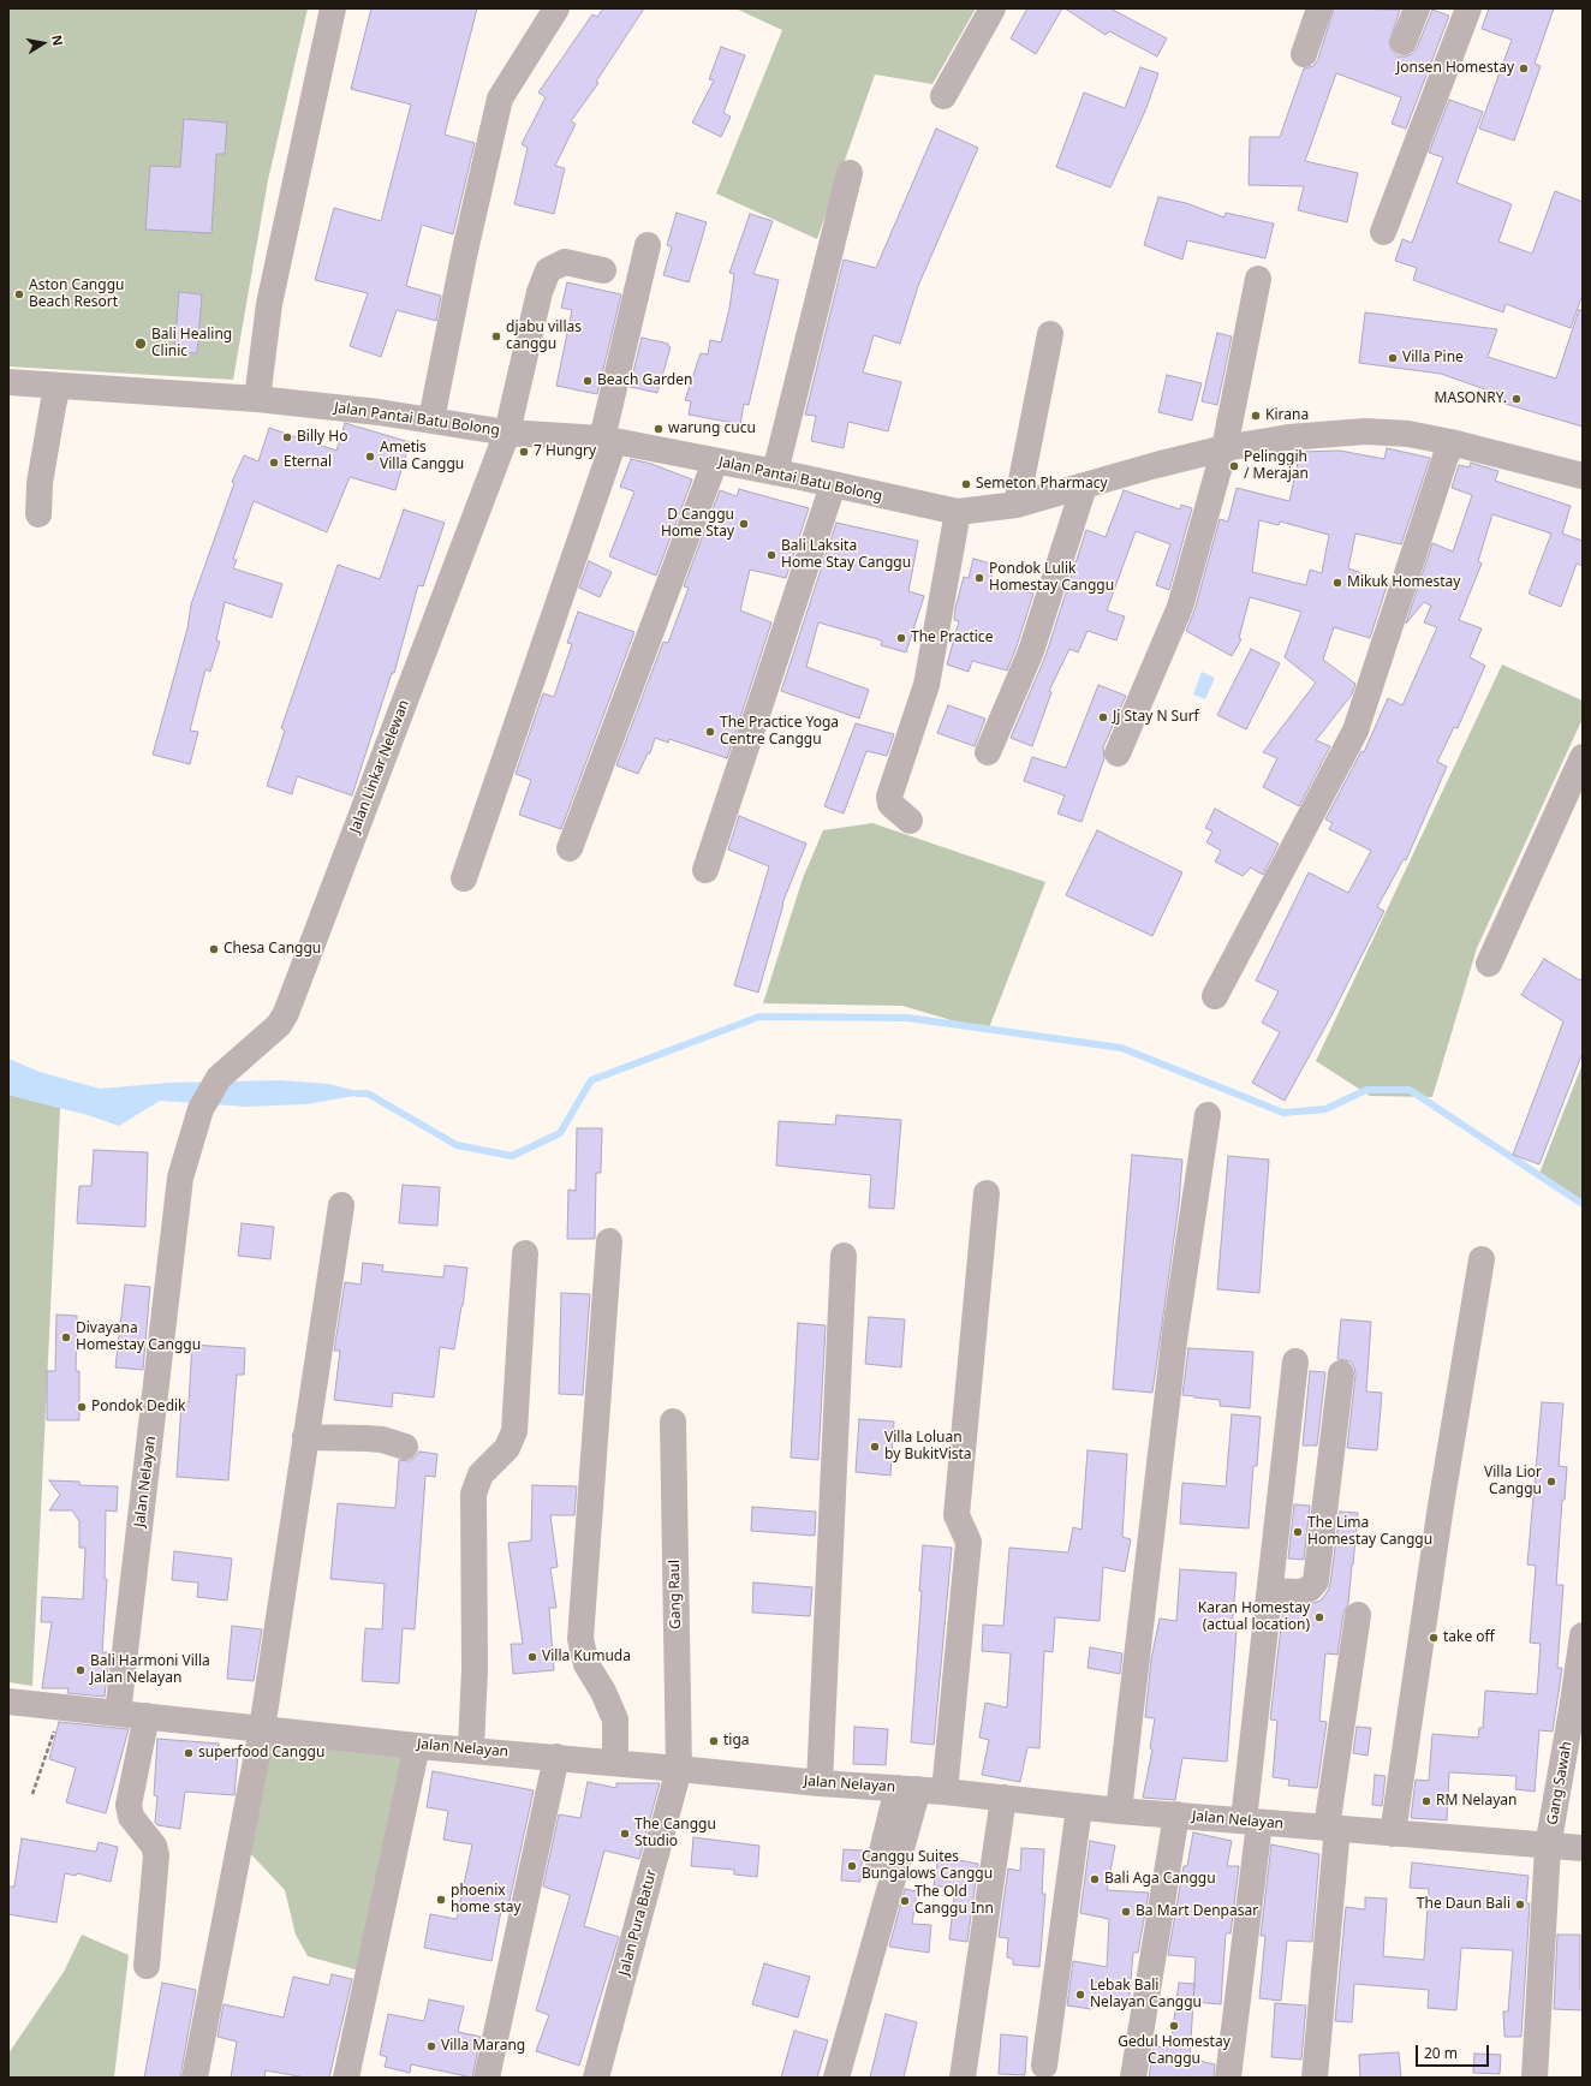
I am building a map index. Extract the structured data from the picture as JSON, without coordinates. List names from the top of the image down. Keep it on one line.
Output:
{"streets":{"street":["Jalan Pantai Batu Bolong","Jalan Linkar Nelewan","Jalan Nelayan","Gang Raul","Gang Sawah","Jalan Pura Batur"]},"crossings":[["Jalan Pantai Batu Bolong","Jalan Linkar Nelewan"],["Jalan Linkar Nelewan","Jalan Nelayan"],["Jalan Nelayan","Gang Raul"],["Jalan Nelayan","Gang Sawah"],["Jalan Nelayan","Jalan Pura Batur"],["Gang Raul","Jalan Pura Batur"]],"places":["Jonsen Homestay","Aston Canggu Beach Resort","djabu villas canggu","Bali Healing Clinic","Villa Pine","Beach Garden","MASONRY.","Kirana","warung cucu","Billy Ho","7 Hungry","Ametis Villa Canggu","Eternal","Pelinggih / Merajan","Semeton Pharmacy","D Canggu Home Stay","Bali Laksita Home Stay Canggu","Pondok Lulik Homestay Canggu","Mikuk Homestay","The Practice","Jj Stay N Surf","The Practice Yoga Centre Canggu","Chesa Canggu","Divayana Homestay Canggu","Pondok Dedik","Villa Loluan by BukitVista","Villa Lior Canggu","The Lima Homestay Canggu","Karan Homestay (actual location)","take off","Villa Kumuda","Bali Harmoni Villa Jalan Nelayan","tiga","superfood Canggu","RM Nelayan","The Canggu Studio","Canggu Suites Bungalows Canggu","Bali Aga Canggu","phoenix home stay","The Old Canggu Inn","The Daun Bali","Ba Mart Denpasar","Lebak Bali Nelayan Canggu","Gedul Homestay Canggu","Villa Marang"],"scale_bar":"20 m","north":"right"}
